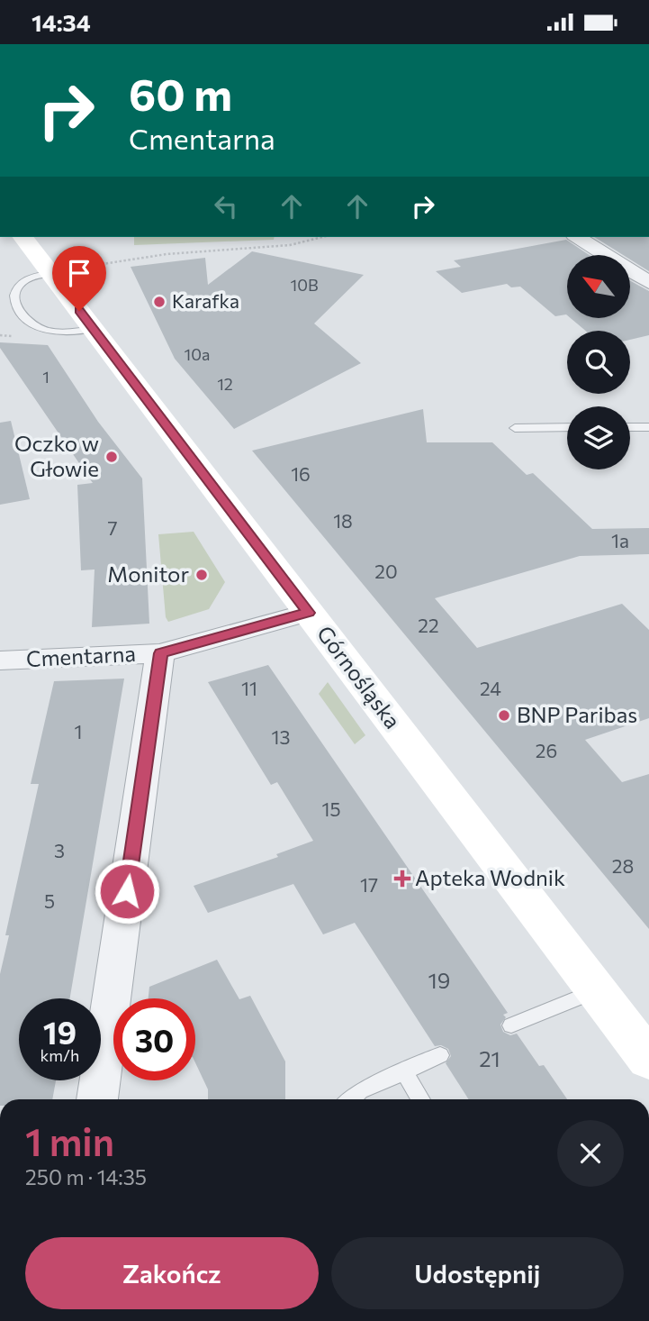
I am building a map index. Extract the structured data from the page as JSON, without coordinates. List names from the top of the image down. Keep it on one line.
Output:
{"streets":{"street":["Cmentarna","Górnośląska"]},"crossings":[["Cmentarna","Górnośląska"]],"places":{"other":["Karafka","Oczko w Głowie","Monitor","BNP Paribas"],"health":["Apteka Wodnik"]},"house_numbers":["10B","10a","1","12","16","18","7","1a","20","22","11","24","1","13","26","15","3","28","17","5","19","21"],"north":"top left","page":{"status":"14:34","turn":["60 m","Cmentarna"],"speed":"19 km/h","limit":"30","heading":["1 min","250 m · 14:35"],"buttons":["Zakończ","Udostępnij"]}}
